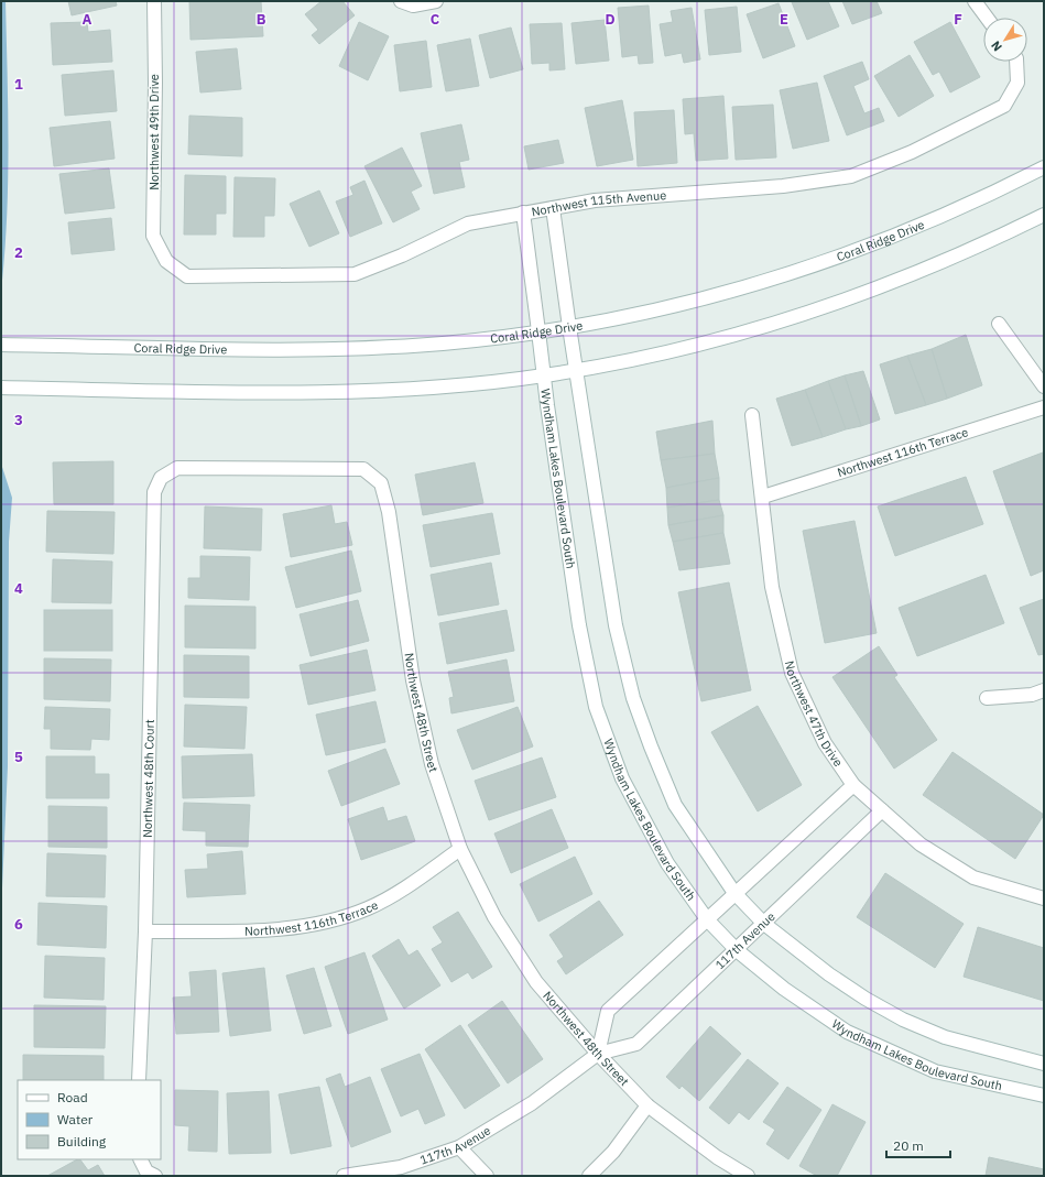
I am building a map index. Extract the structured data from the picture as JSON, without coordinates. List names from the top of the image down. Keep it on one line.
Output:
{"streets":{"street":["Northwest 49th Drive","Northwest 115th Avenue","Coral Ridge Drive","Northwest 116th Terrace","Wyndham Lakes Boulevard South","Northwest 48th Street","Northwest 47th Drive","Northwest 48th Court","117th Avenue"]},"crossings":[["Northwest 49th Drive","Northwest 115th Avenue"],["Coral Ridge Drive","Wyndham Lakes Boulevard South"],["Northwest 116th Terrace","Northwest 48th Street"],["Northwest 116th Terrace","Northwest 47th Drive"],["Northwest 116th Terrace","Northwest 48th Court"],["Wyndham Lakes Boulevard South","117th Avenue"],["Northwest 48th Street","Northwest 48th Court"],["Northwest 48th Street","117th Avenue"],["Northwest 47th Drive","117th Avenue"]],"legend":["Road","Water","Building"],"scale_bar":"20 m","north":"bottom left","grid":{"columns":["A","B","C","D","E","F"],"rows":["1","2","3","4","5","6"]}}
